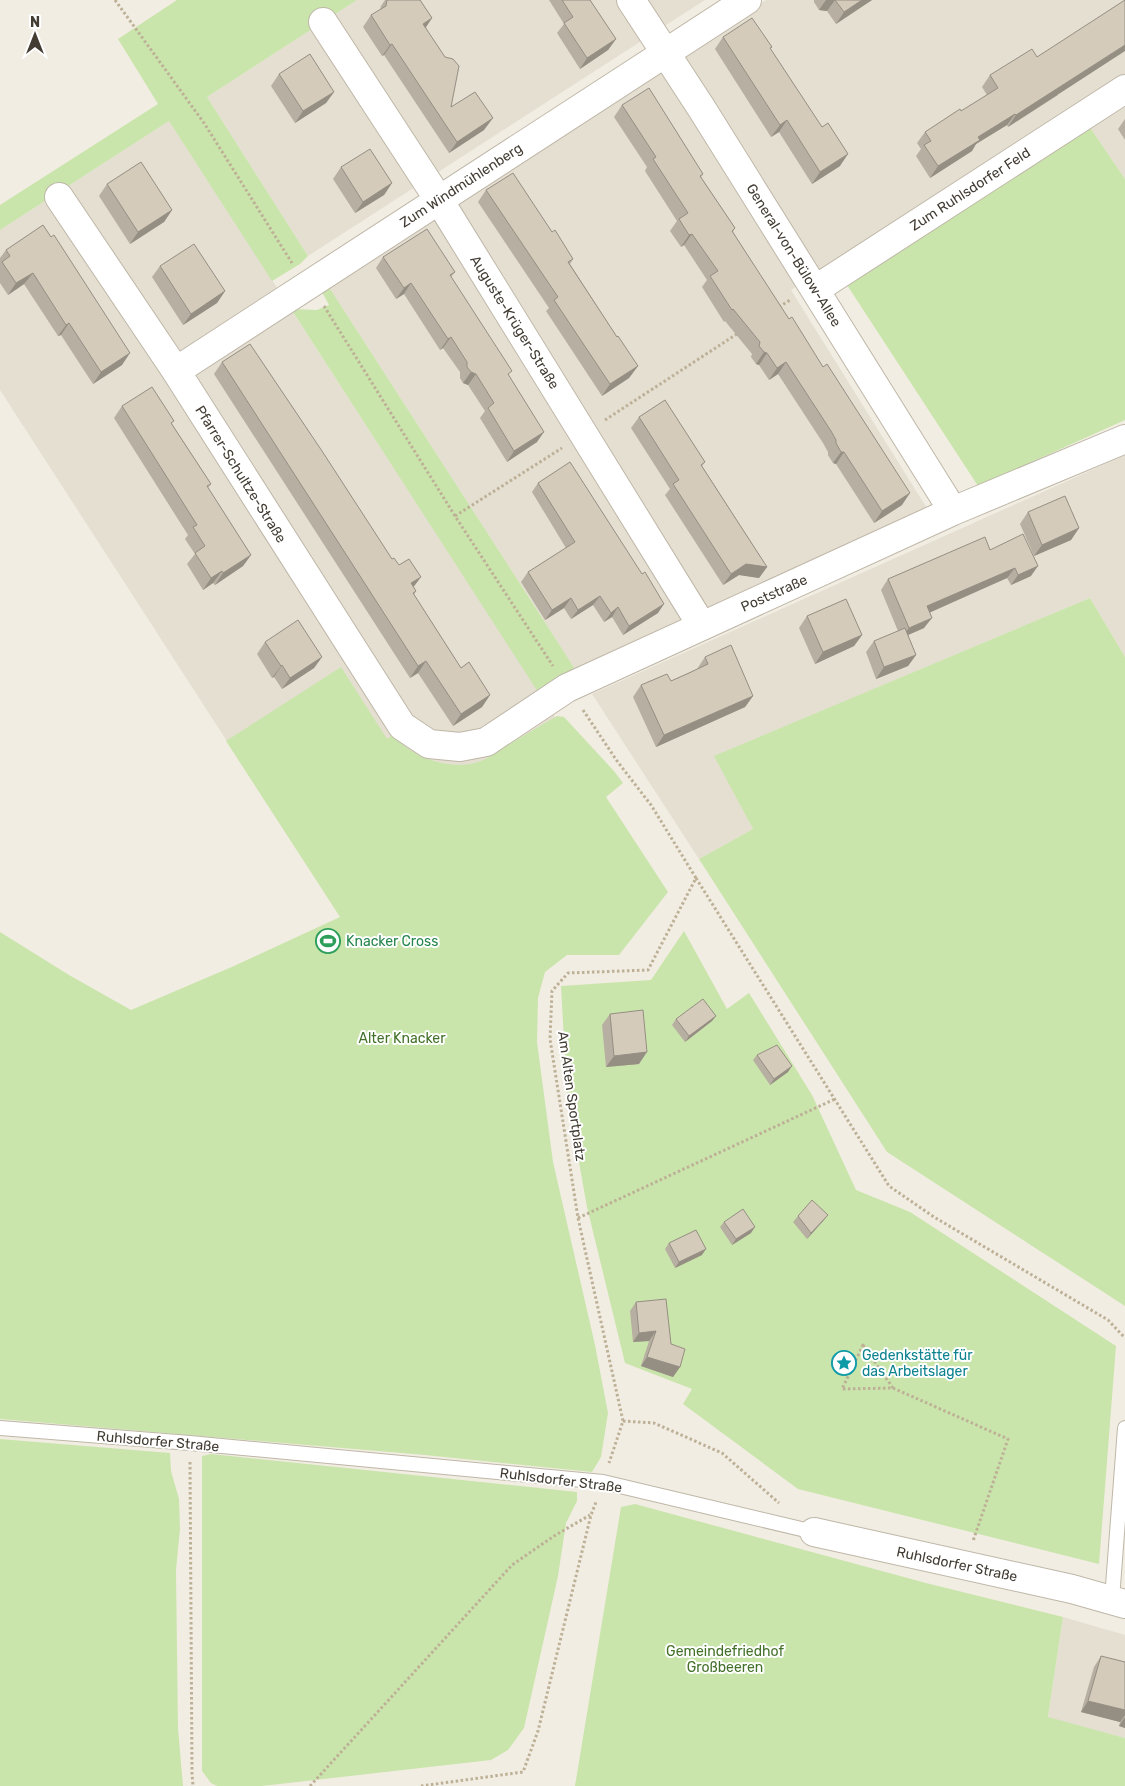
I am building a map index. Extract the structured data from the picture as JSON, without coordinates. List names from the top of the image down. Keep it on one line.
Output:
{"streets":{"street":["Zum Windmühlenberg","Zum Ruhlsdorfer Feld","General-von-Bülow-Allee","Auguste-Krüger-Straße","Pfarrer-Schultze-Straße","Poststraße","Ruhlsdorfer Straße"],"path":["Am Alten Sportplatz"]},"crossings":[["Zum Windmühlenberg","General-von-Bülow-Allee"],["Zum Windmühlenberg","Auguste-Krüger-Straße"],["Zum Windmühlenberg","Pfarrer-Schultze-Straße"],["Zum Ruhlsdorfer Feld","General-von-Bülow-Allee"],["General-von-Bülow-Allee","Poststraße"],["Auguste-Krüger-Straße","Poststraße"],["Pfarrer-Schultze-Straße","Poststraße"]],"parks":["Alter Knacker","Gemeindefriedhof Großbeeren"],"places":{"sports":["Knacker Cross"],"place":["Gedenkstätte für das Arbeitslager"]},"north":"top"}
